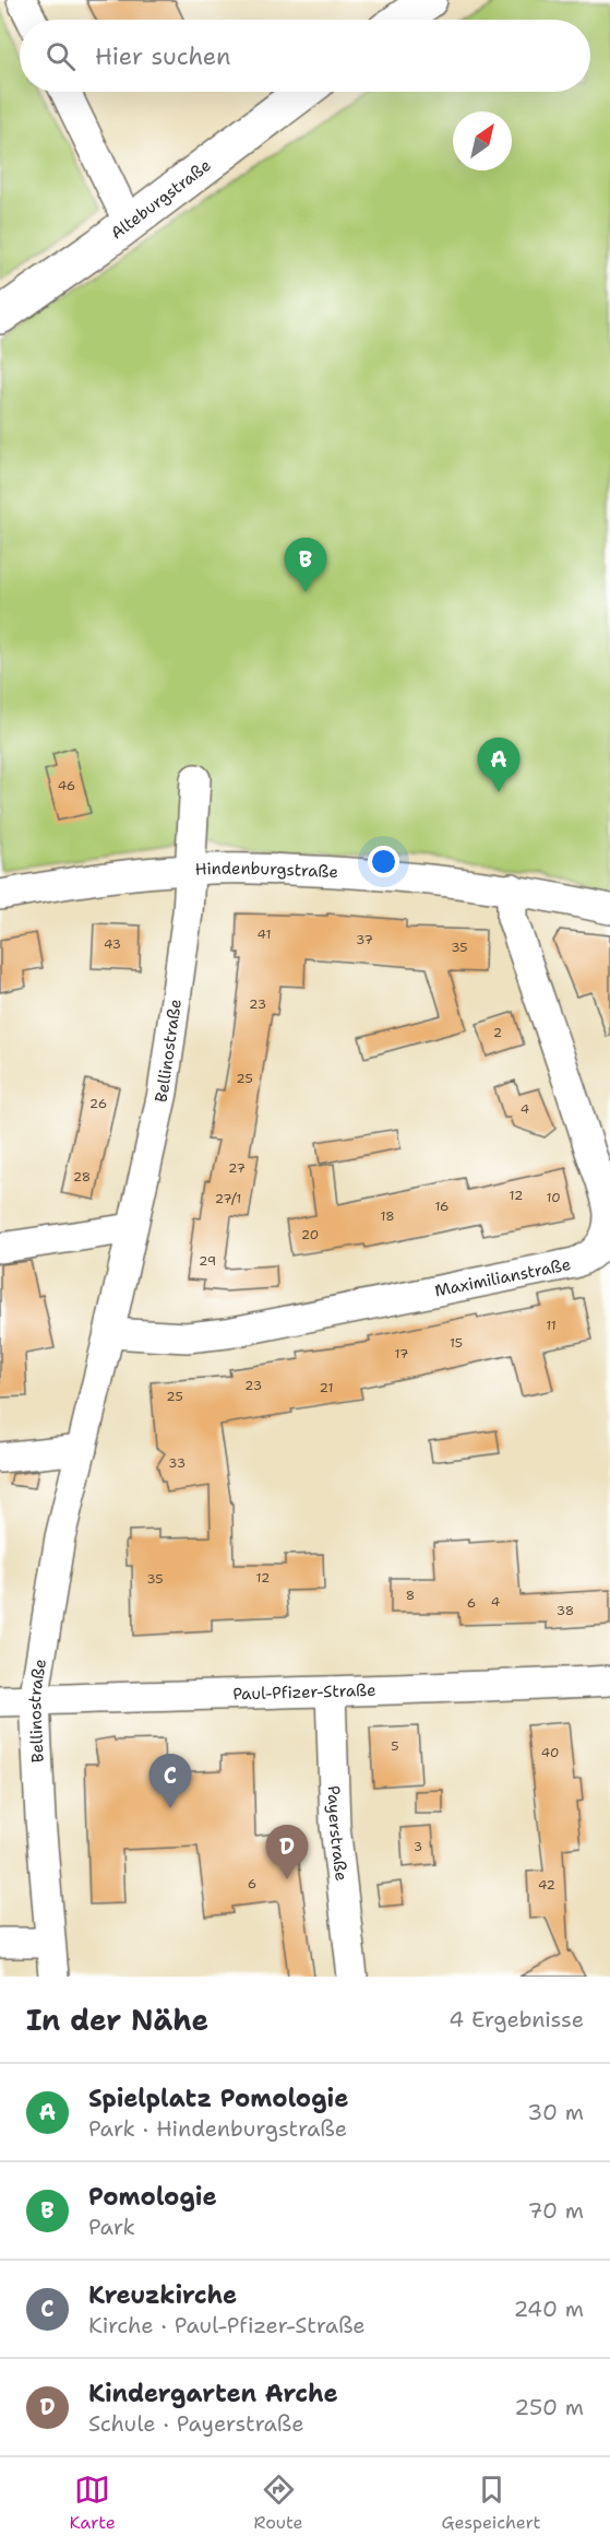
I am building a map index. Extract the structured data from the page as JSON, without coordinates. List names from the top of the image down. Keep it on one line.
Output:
{"streets":{"main road":["Alteburgstraße"],"street":["Hindenburgstraße","Bellinostraße","Maximilianstraße","Paul-Pfizer-Straße","Payerstraße"]},"crossings":[["Hindenburgstraße","Bellinostraße"],["Hindenburgstraße","Maximilianstraße"],["Bellinostraße","Maximilianstraße"],["Bellinostraße","Paul-Pfizer-Straße"],["Paul-Pfizer-Straße","Payerstraße"]],"house_numbers":["46","41","37","43","35","23","2","25","26","4","27","28","12","10","27/1","16","18","20","29","11","15","17","23","21","25","33","12","35","8","4","6","38","5","40","3","6","42"],"north":"top right","page":{"search":"Hier suchen","pins":["B","A","C","D"],"heading":["In der Nähe","4 Ergebnisse"],"list":[{"mark":"A","name":"Spielplatz Pomologie","note":"Park · Hindenburgstraße","value":"30 m"},{"mark":"B","name":"Pomologie","note":"Park","value":"70 m"},{"mark":"C","name":"Kreuzkirche","note":"Kirche · Paul-Pfizer-Straße","value":"240 m"},{"mark":"D","name":"Kindergarten Arche","note":"Schule · Payerstraße","value":"250 m"}],"nav":["Karte","Route","Gespeichert"]}}
